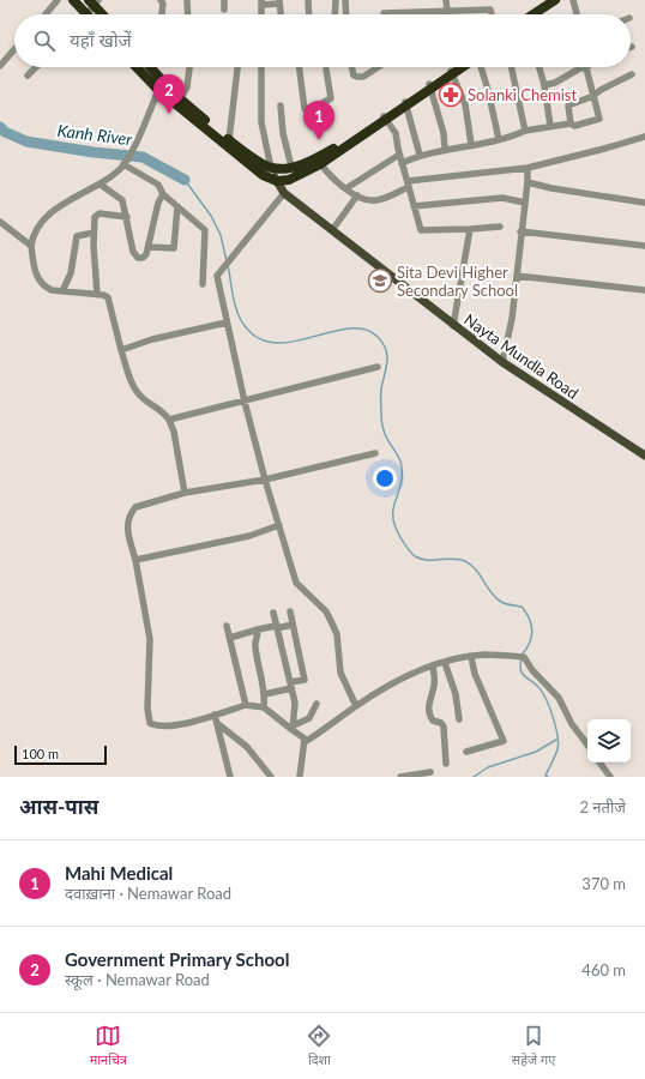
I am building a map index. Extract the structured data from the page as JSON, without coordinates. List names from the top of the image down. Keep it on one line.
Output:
{"streets":{"main road":["Nayta Mundla Road"]},"water":["Kanh River"],"places":{"pharmacy":["Solanki Chemist"],"school or university":["Sita Devi Higher Secondary School"]},"scale_bar":"100 m","page":{"search":"यहाँ खोजें","pins":["2","1"],"scale":"100 m","heading":["आस-पास","2 नतीजे"],"list":[{"mark":"1","name":"Mahi Medical","note":"दवाख़ाना · Nemawar Road","value":"370 m"},{"mark":"2","name":"Government Primary School","note":"स्कूल · Nemawar Road","value":"460 m"}],"nav":["मानचित्र","दिशा","सहेजे गए"]}}
